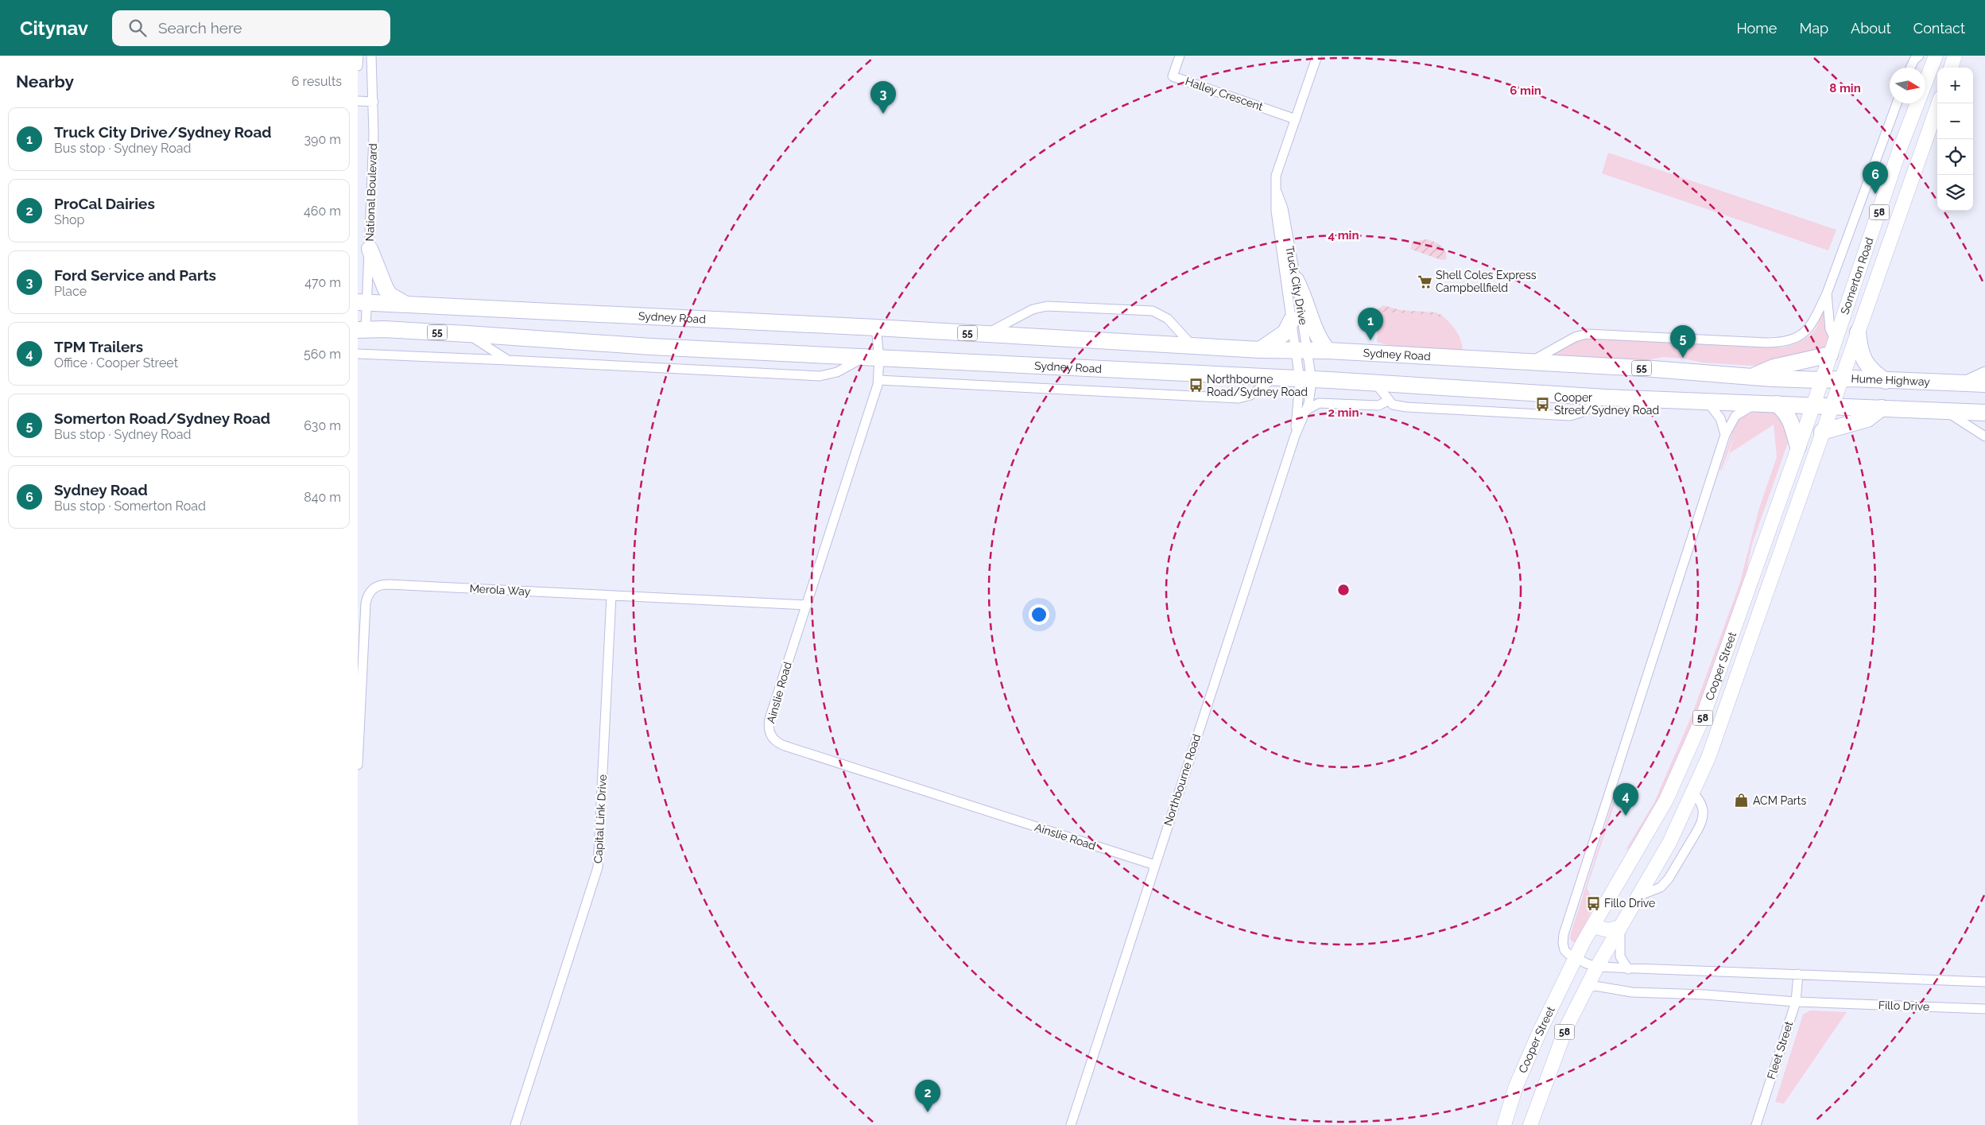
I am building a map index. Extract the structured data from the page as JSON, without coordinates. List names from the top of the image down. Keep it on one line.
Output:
{"streets":{"highway":["Sydney Road","55","Hume Highway"],"main road":["58","Somerton Road","Cooper Street"],"street":["Halley Crescent","National Boulevard","Truck City Drive","Merola Way","Ainslie Road","Northbourne Road","Capital Link Drive","Fillo Drive","Fleet Street"]},"crossings":[["Halley Crescent","Truck City Drive"],["National Boulevard","Sydney Road"],["Somerton Road","Sydney Road"],["Somerton Road","Hume Highway"],["Somerton Road","Cooper Street"],["Truck City Drive","Sydney Road"],["Truck City Drive","Northbourne Road"],["Sydney Road","55"],["Sydney Road","Hume Highway"],["Sydney Road","Cooper Street"],["Sydney Road","Ainslie Road"],["Sydney Road","Northbourne Road"],["55","Cooper Street"],["Hume Highway","Cooper Street"],["Merola Way","Ainslie Road"],["Merola Way","Capital Link Drive"],["Cooper Street","Fillo Drive"],["Ainslie Road","Northbourne Road"],["Fillo Drive","Fleet Street"]],"places":{"supermarket":["Shell Coles Express Campbellfield"],"bus stop":["Northbourne Road/Sydney Road","Cooper Street/Sydney Road","Fillo Drive"],"shop":["ACM Parts"]},"north":"right","page":{"header":"Citynav","search":"Search here","nav":["Home","Map","About","Contact"],"heading":["Nearby","6 results"],"map_buttons":["+","−"],"pins":["3","6","1","5","4","2"],"list":[{"mark":"1","name":"Truck City Drive/Sydney Road","note":"Bus stop · Sydney Road","value":"390 m"},{"mark":"2","name":"ProCal Dairies","note":"Shop","value":"460 m"},{"mark":"3","name":"Ford Service and Parts","note":"Place","value":"470 m"},{"mark":"4","name":"TPM Trailers","note":"Office · Cooper Street","value":"560 m"},{"mark":"5","name":"Somerton Road/Sydney Road","note":"Bus stop · Sydney Road","value":"630 m"},{"mark":"6","name":"Sydney Road","note":"Bus stop · Somerton Road","value":"840 m"}]},"rings":["8 min","6 min","4 min","2 min"]}
